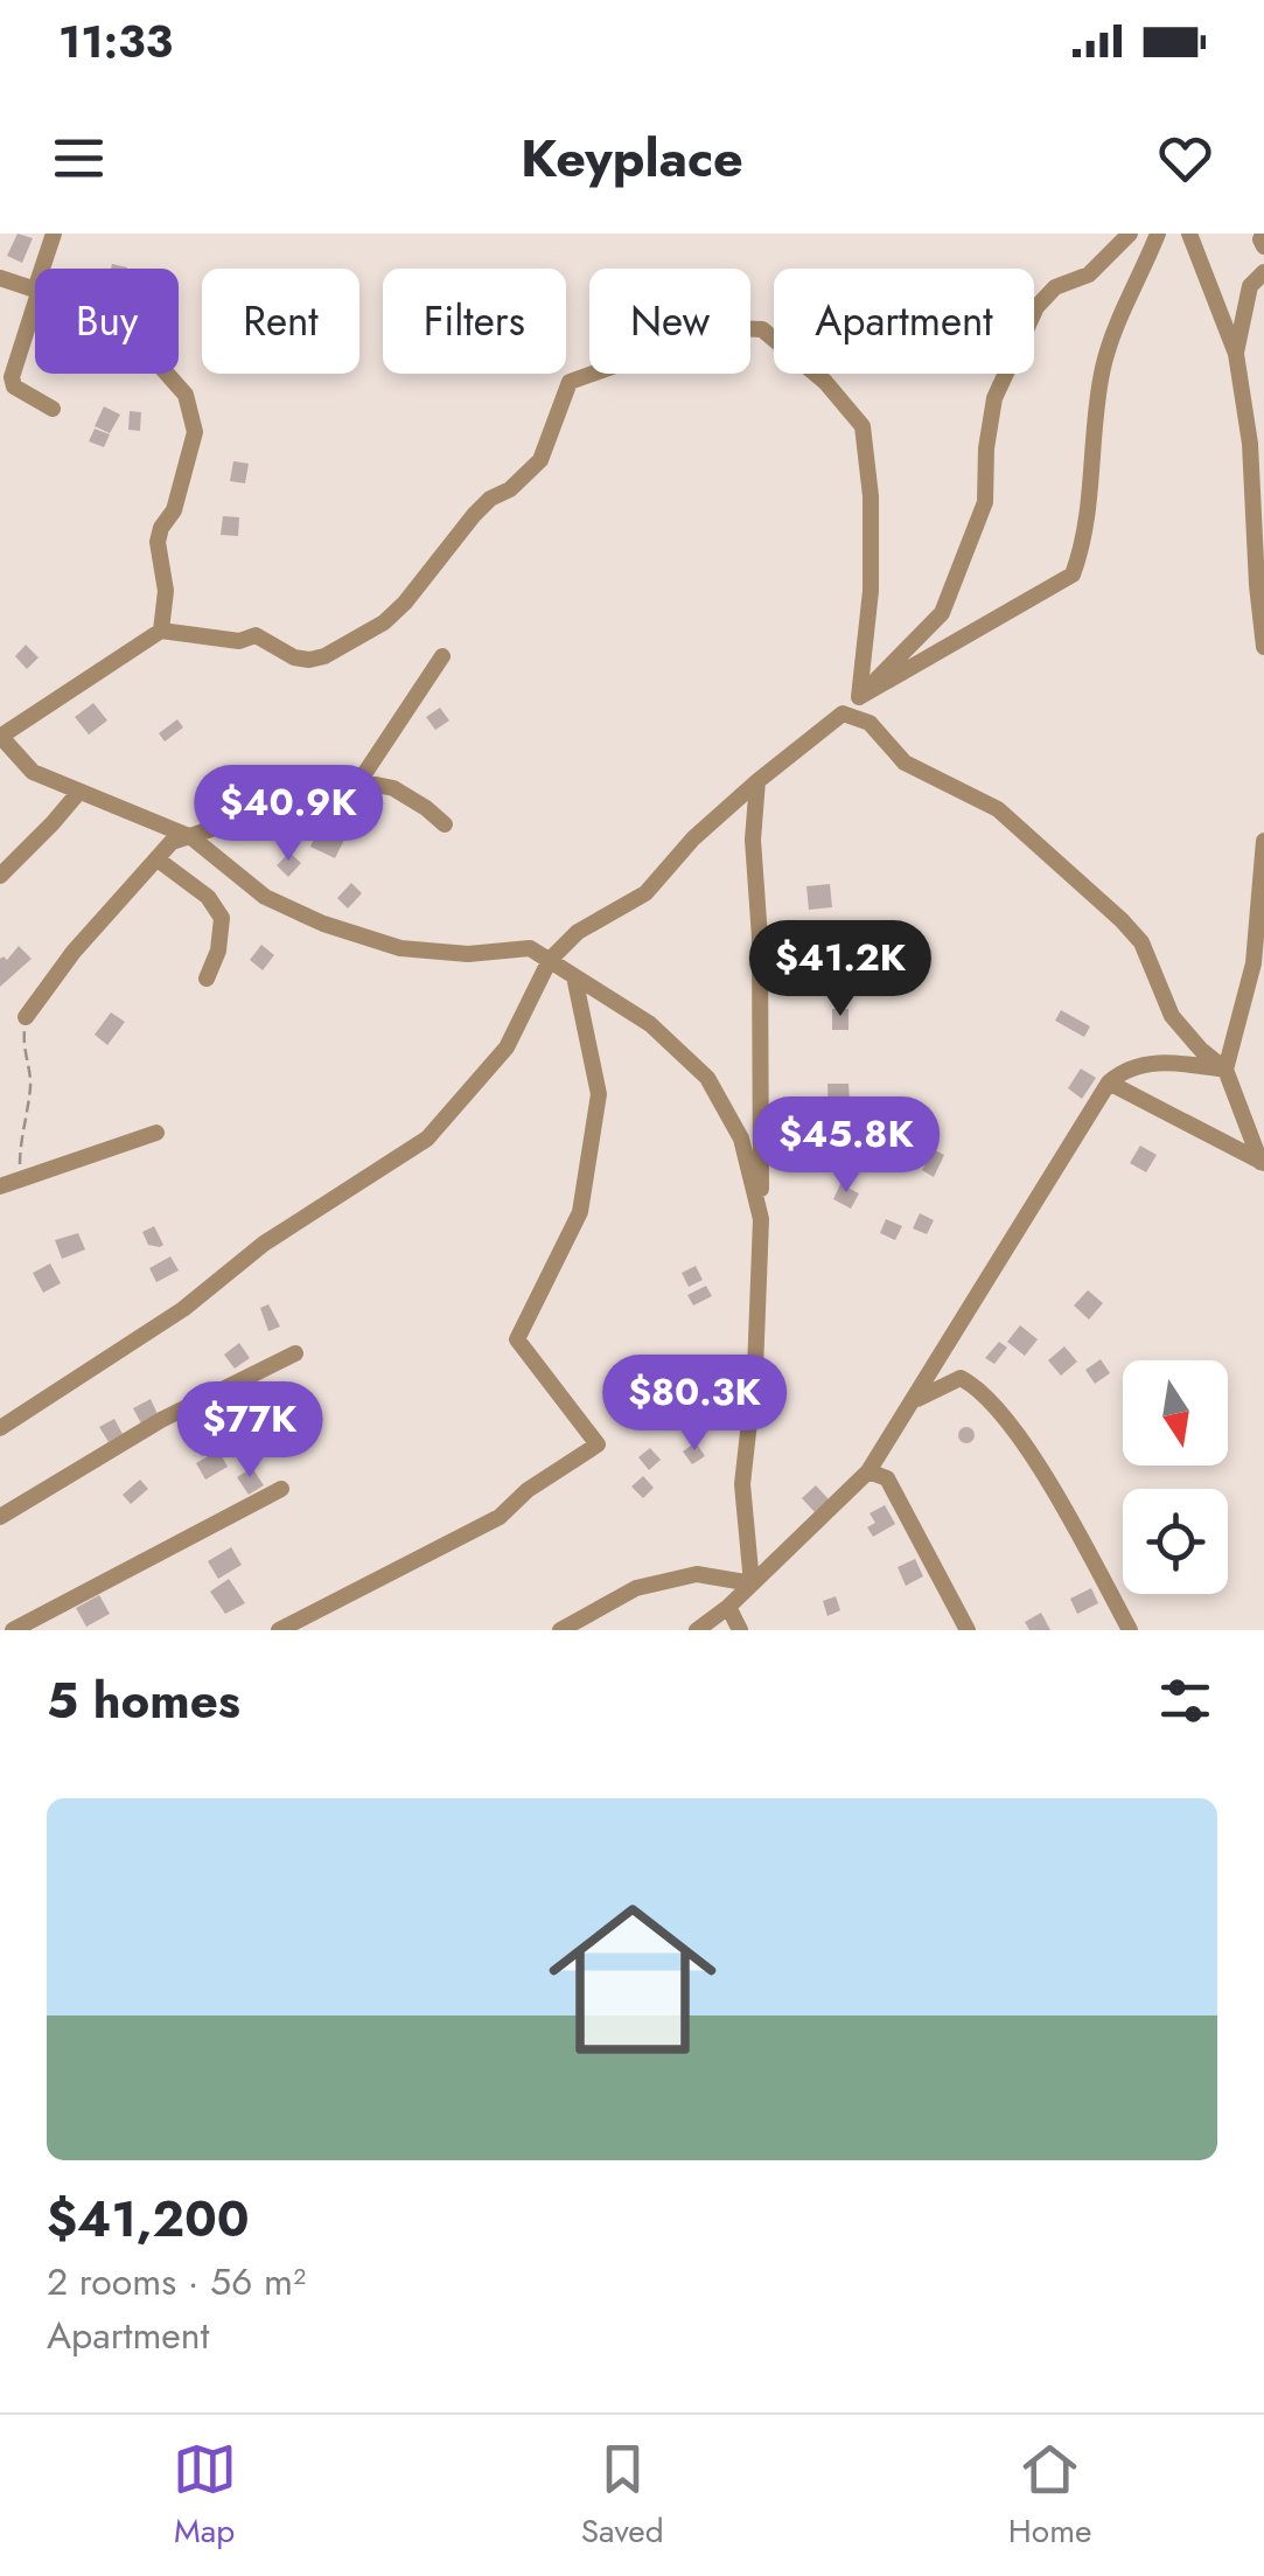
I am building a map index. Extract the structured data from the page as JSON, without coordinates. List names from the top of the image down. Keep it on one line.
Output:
{"north":"bottom","page":{"status":"11:33","header":"Keyplace","chip":["Buy","Rent","Filters","New","Apartment"],"price":["$40.9K","$41.2K","$45.8K","$80.3K","$77K"],"heading":"5 homes","list":[{"name":"$41,200","note":"2 rooms · 56 m² · Apartment"}],"tabs":["Map","Saved","Home"]}}
